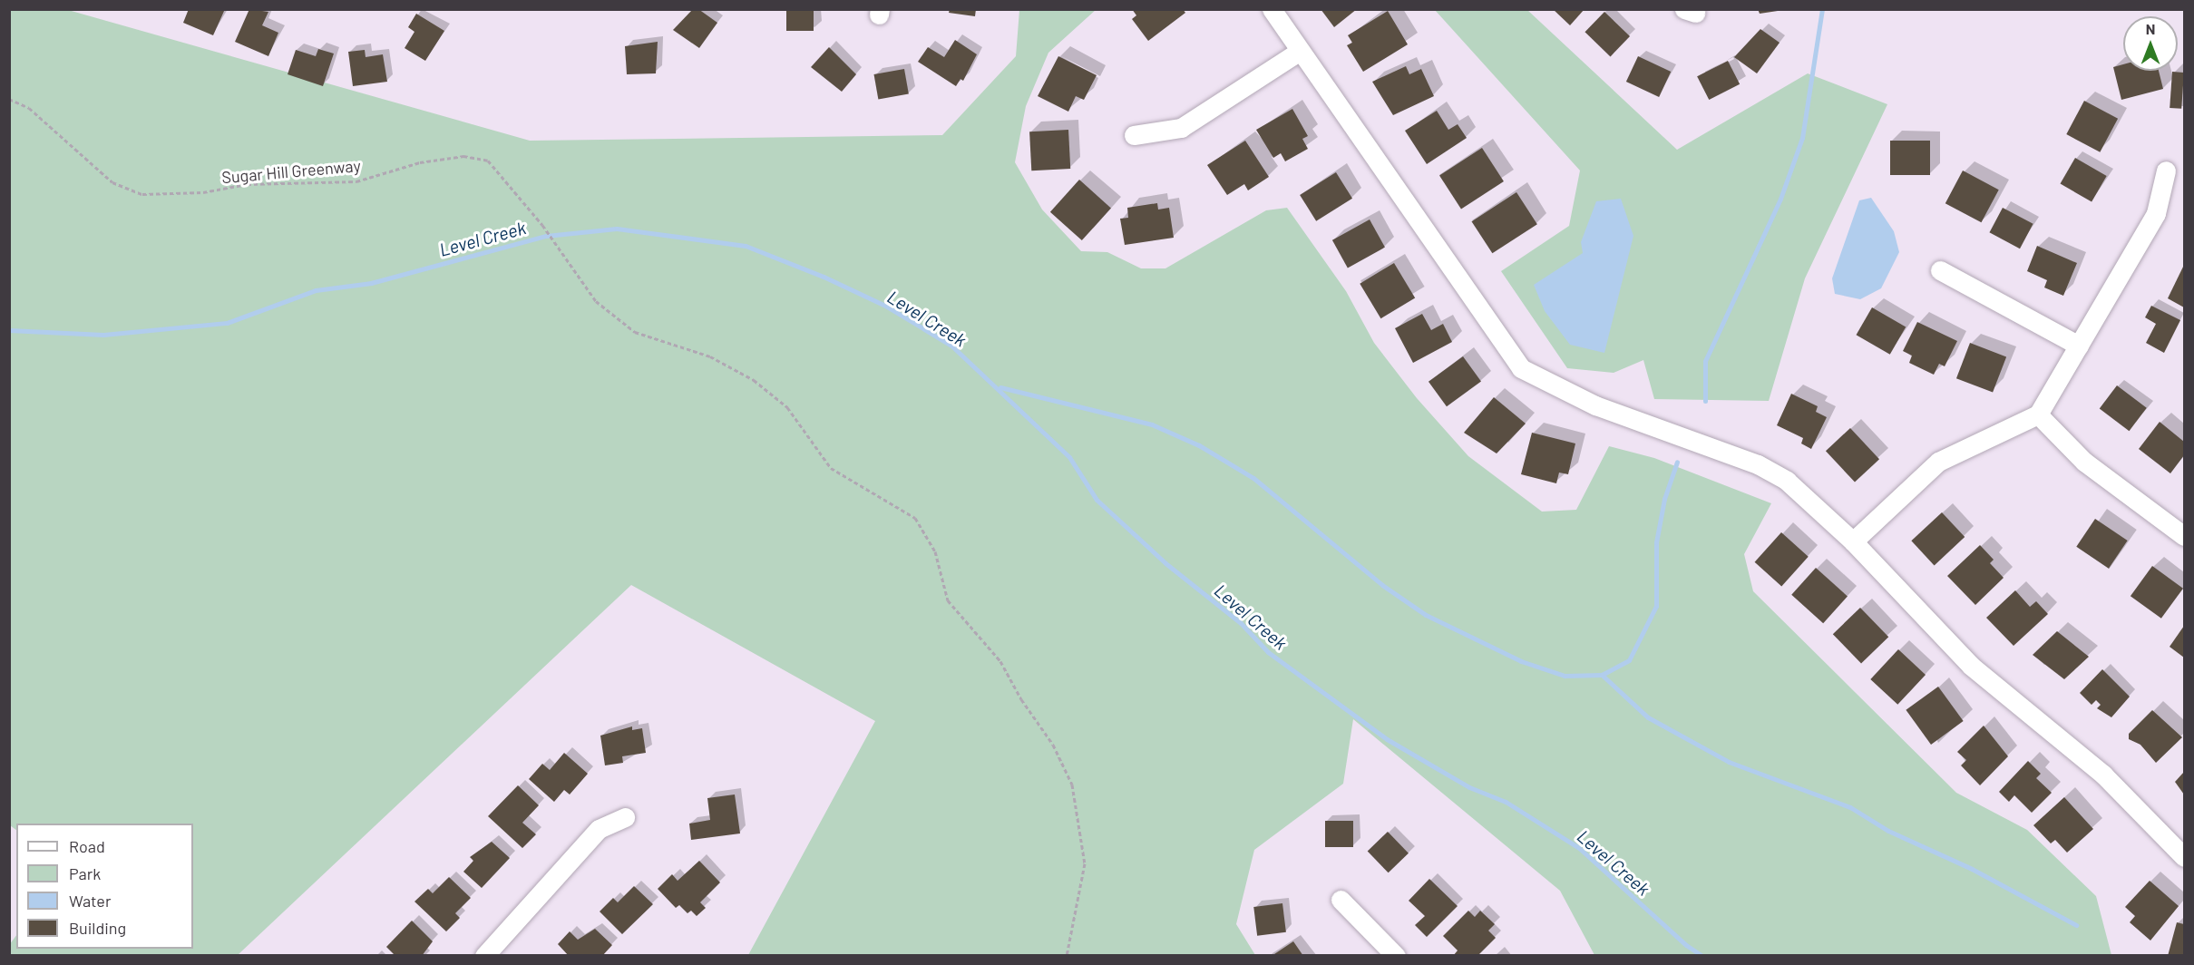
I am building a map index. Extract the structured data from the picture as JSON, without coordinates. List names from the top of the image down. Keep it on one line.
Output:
{"streets":{"path":["Sugar Hill Greenway"]},"water":["Level Creek"],"legend":["Road","Park","Water","Building"],"north":"top"}
